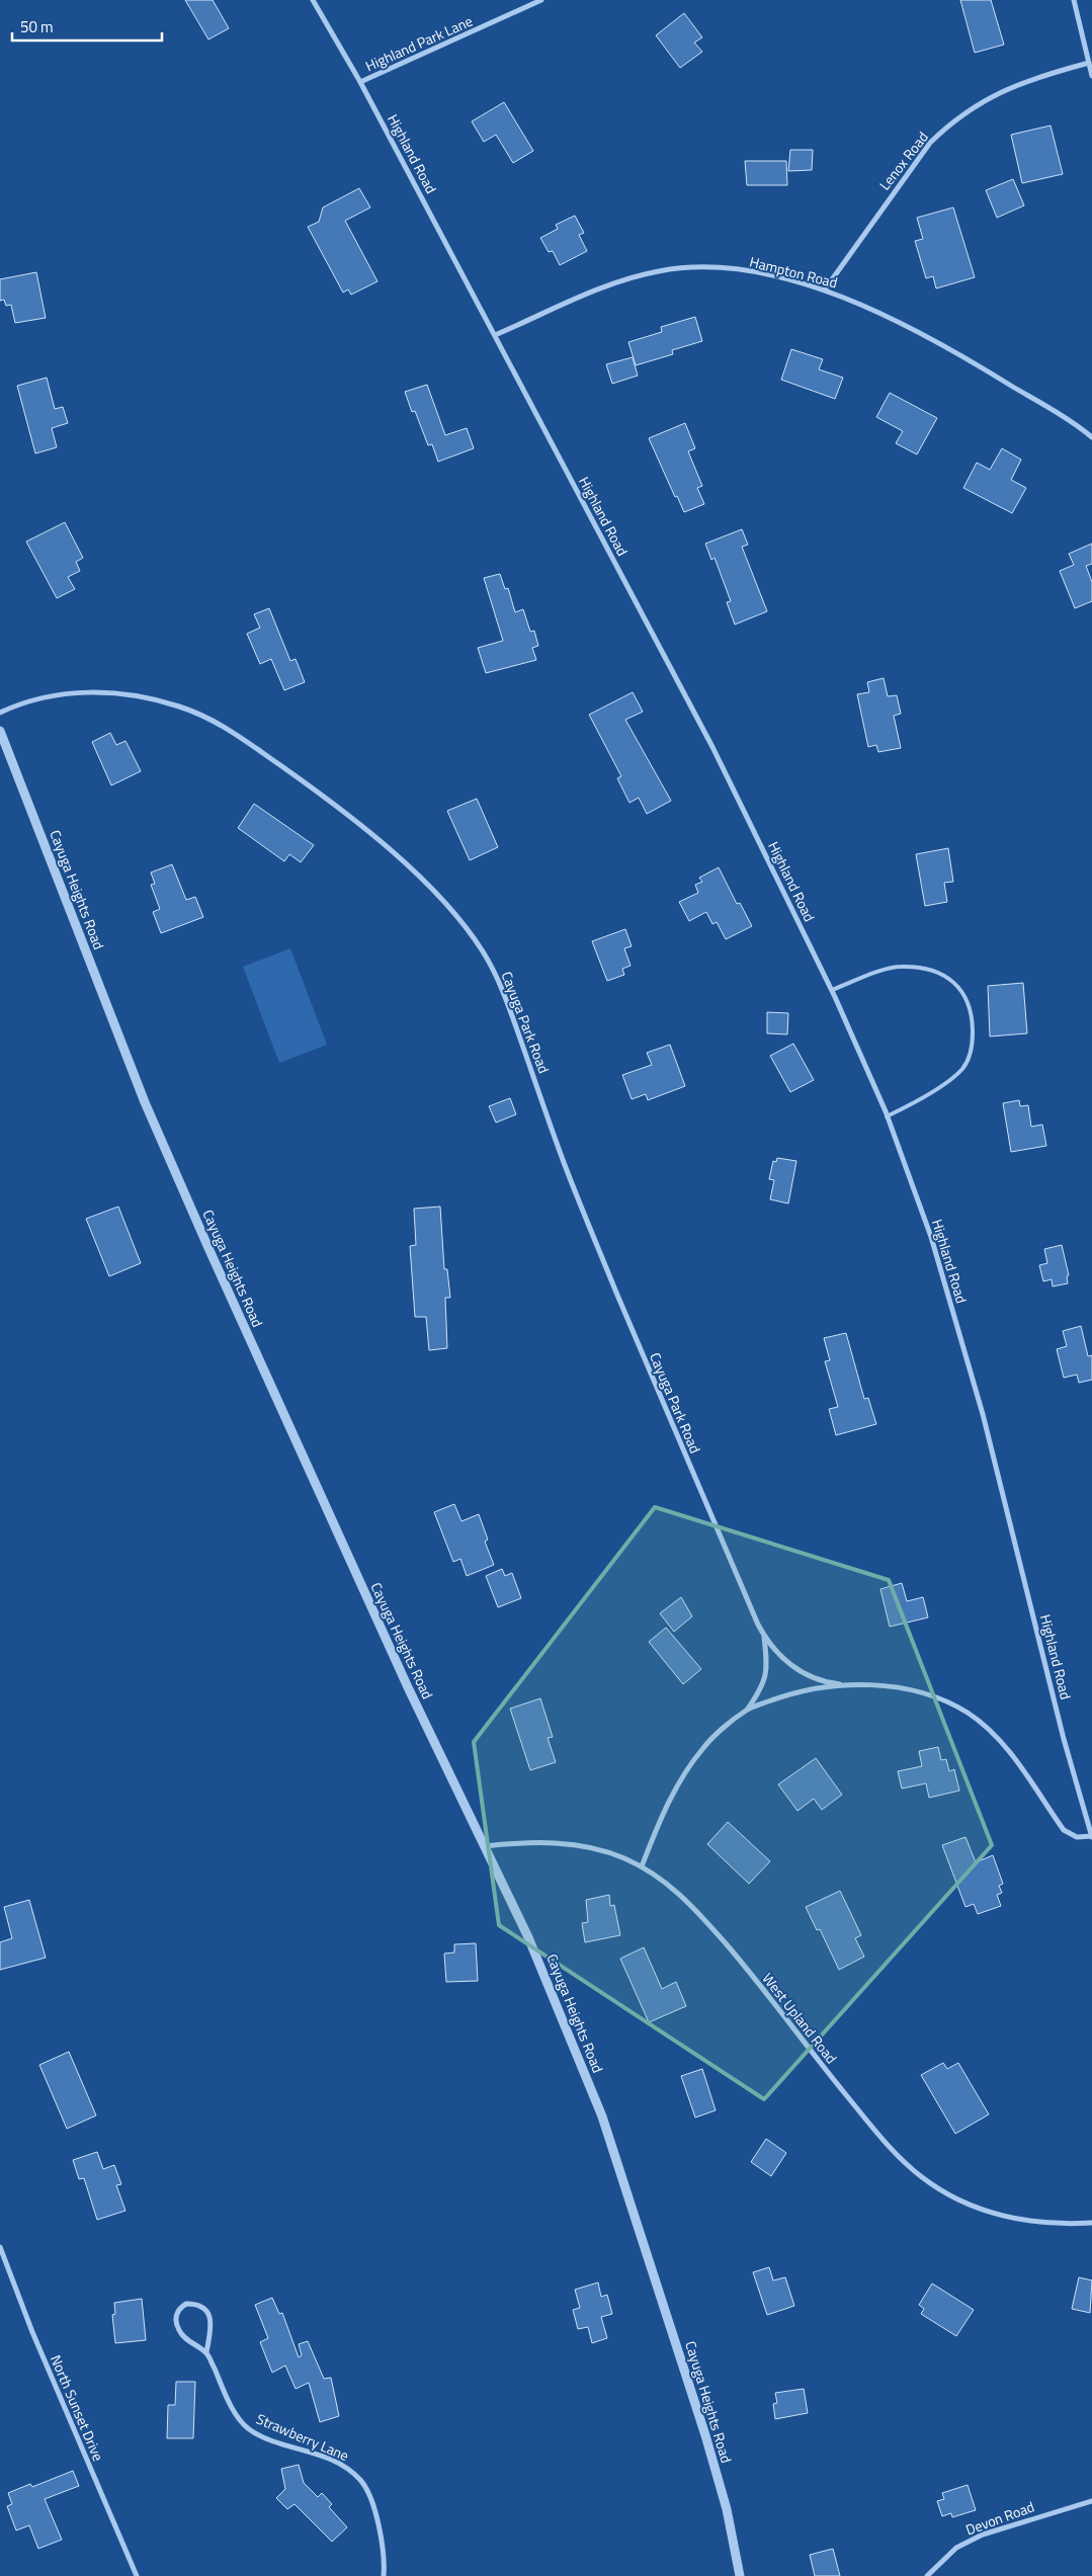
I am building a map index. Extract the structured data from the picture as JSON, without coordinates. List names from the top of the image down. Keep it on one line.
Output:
{"streets":{"street":["Highland Park Lane","Highland Road","Lenox Road","Hampton Road","Cayuga Heights Road","Cayuga Park Road","West Upland Road","North Sunset Drive","Strawberry Lane","Devon Road"]},"crossings":[["Highland Park Lane","Highland Road"],["Highland Road","Hampton Road"],["Lenox Road","Hampton Road"],["Cayuga Heights Road","West Upland Road"]],"scale_bar":"50 m"}
